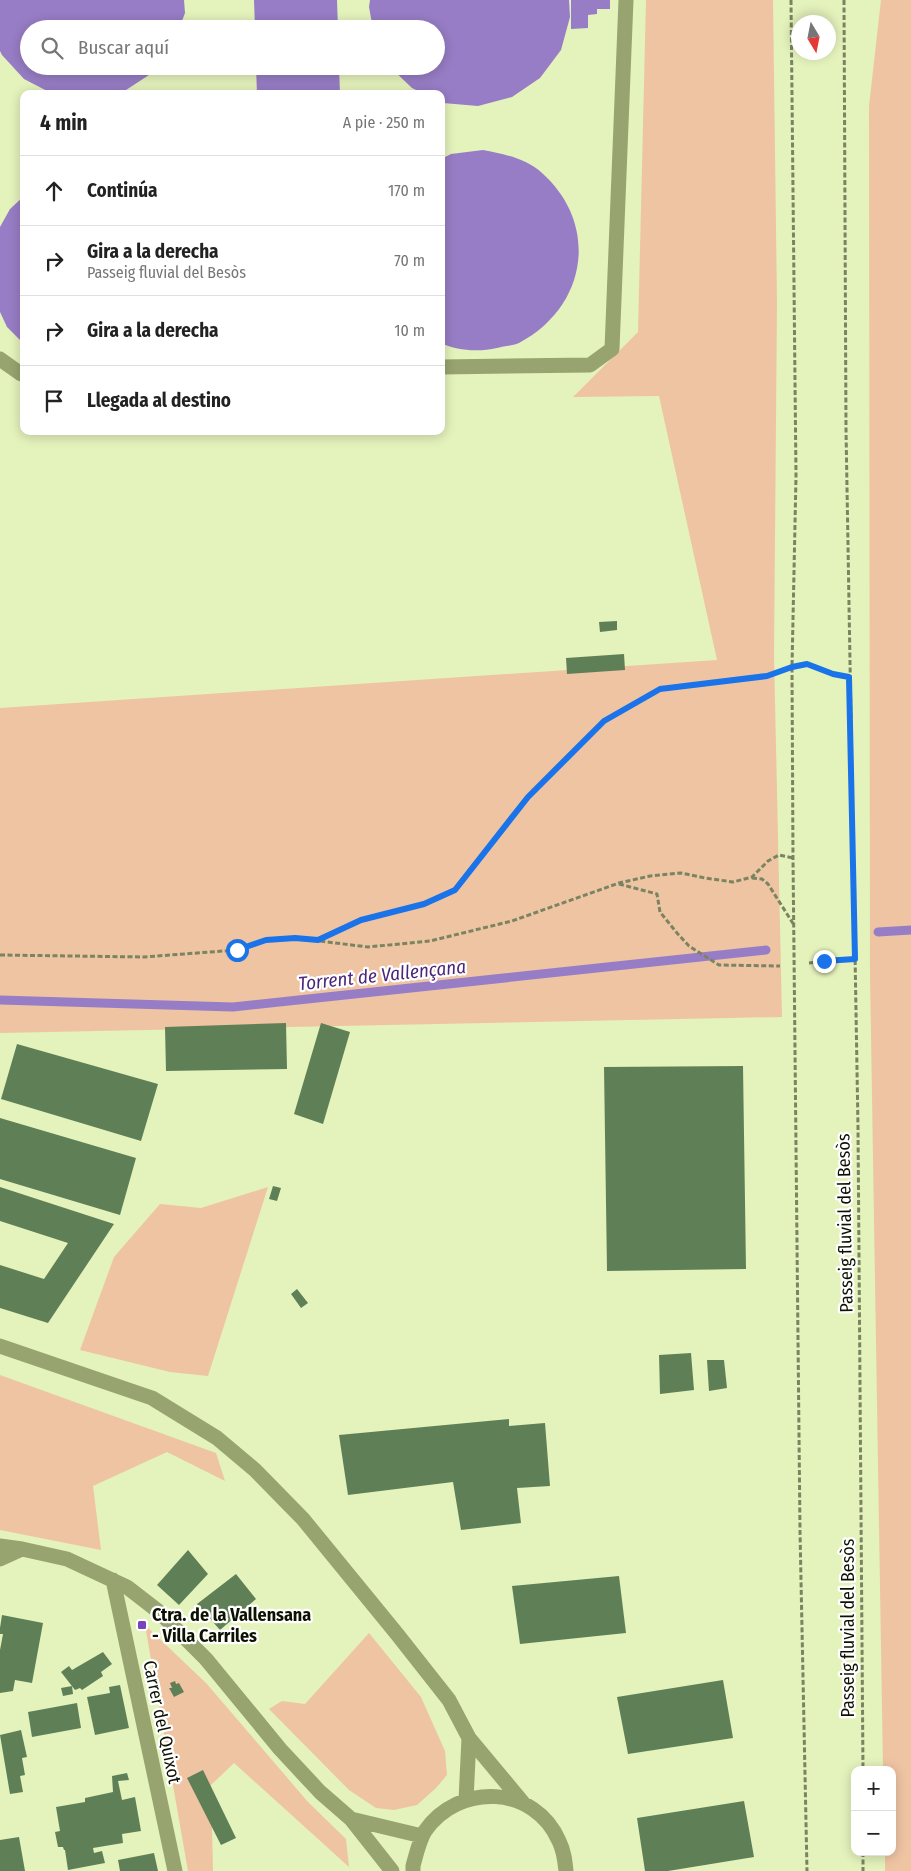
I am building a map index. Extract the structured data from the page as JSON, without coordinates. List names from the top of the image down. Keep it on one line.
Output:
{"streets":{"street":["Carrer del Quixot"],"path":["Passeig fluvial del Besòs"]},"water":["Torrent de Vallençana"],"places":{"transit":["Ctra. de la Vallensana - Villa Carriles"]},"north":"bottom","page":{"search":"Buscar aquí","heading":["4 min","A pie · 250 m"],"list":[["Continúa","170 m"],["Gira a la derecha","Passeig fluvial del Besòs","70 m"],["Gira a la derecha","10 m"],"Llegada al destino"],"map_buttons":["+","−"]}}
